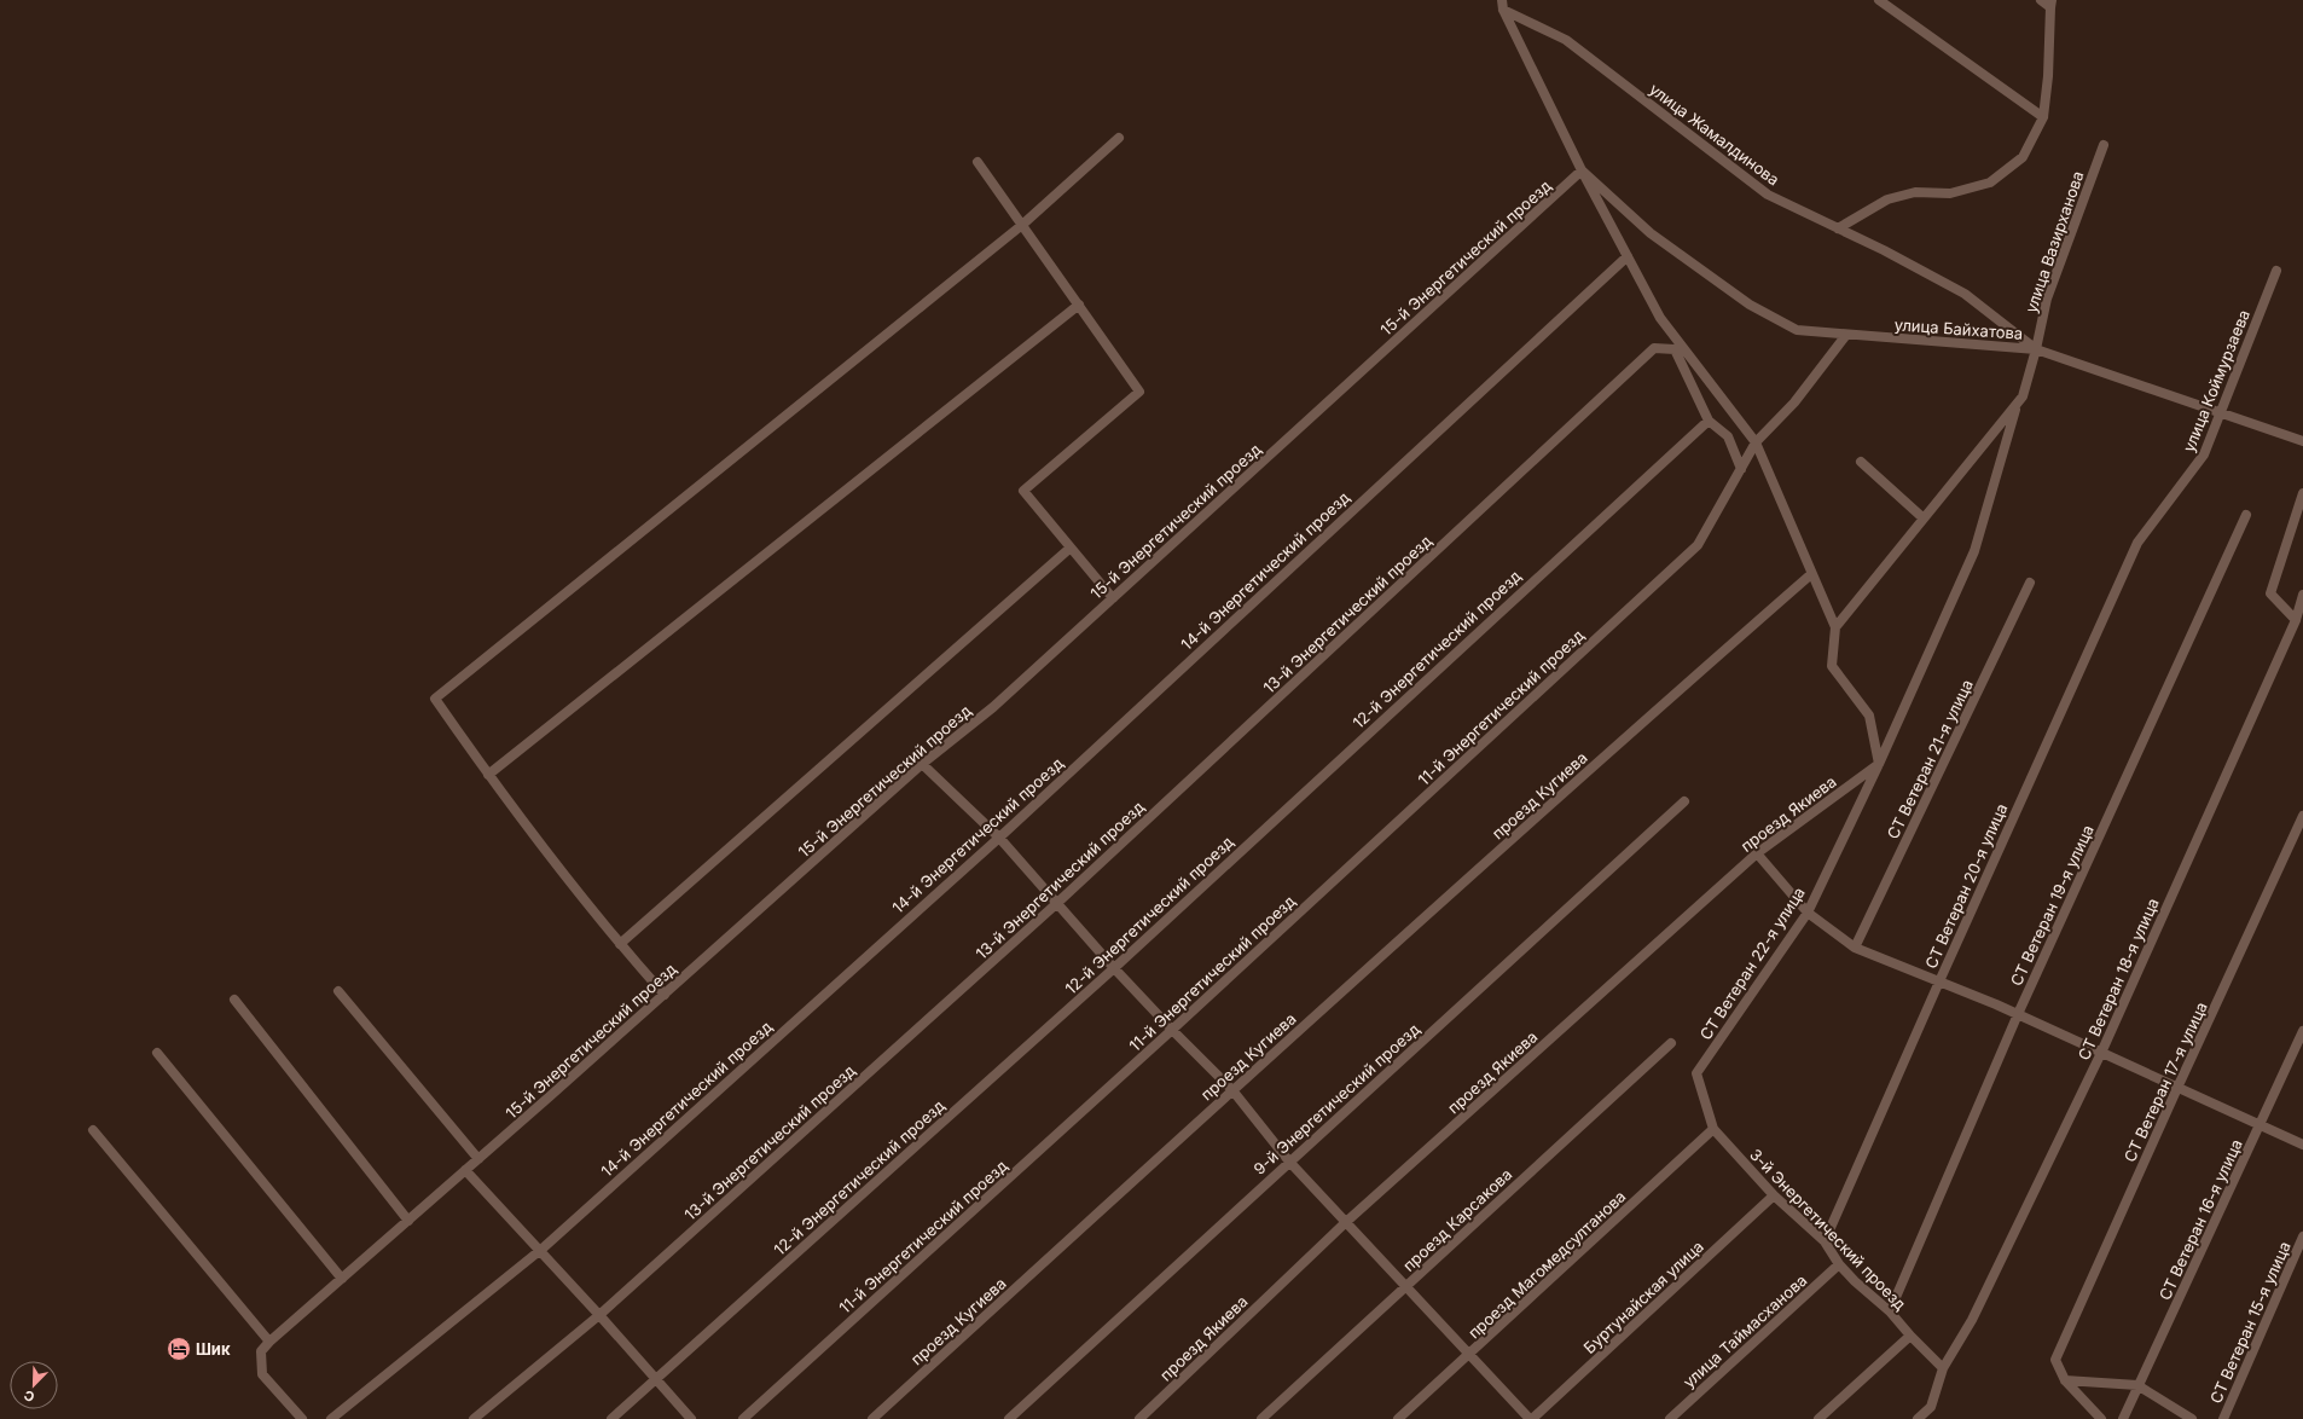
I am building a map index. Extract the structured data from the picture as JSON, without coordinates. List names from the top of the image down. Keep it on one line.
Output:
{"streets":{"street":["улица Жамалдинова","улица Вазирханова","15-й Энергетический проезд","улица Байхатова","улица Коймурзаева","14-й Энергетический проезд","13-й Энергетический проезд","12-й Энергетический проезд","11-й Энергетический проезд","СТ Ветеран 21-я улица","проезд Кугиева","проезд Якиева","СТ Ветеран 20-я улица","СТ Ветеран 19-я улица","СТ Ветеран 22-я улица","СТ Ветеран 18-я улица","СТ Ветеран 17-я улица","9-й Энергетический проезд","проезд Карсакова","СТ Ветеран 16-я улица","3-й Энергетический проезд","проезд Магомедсултанова","Буртунайская улица","СТ Ветеран 15-я улица","улица Таймасханова"]},"crossings":[["улица Жамалдинова","улица Вазирханова"],["улица Жамалдинова","улица Байхатова"],["улица Вазирханова","улица Байхатова"],["15-й Энергетический проезд","улица Байхатова"],["улица Байхатова","11-й Энергетический проезд"],["улица Байхатова","СТ Ветеран 22-я улица"],["улица Коймурзаева","СТ Ветеран 20-я улица"],["проезд Якиева","СТ Ветеран 22-я улица"],["СТ Ветеран 20-я улица","3-й Энергетический проезд"],["СТ Ветеран 19-я улица","3-й Энергетический проезд"],["СТ Ветеран 22-я улица","3-й Энергетический проезд"],["СТ Ветеран 22-я улица","проезд Магомедсултанова"],["СТ Ветеран 18-я улица","3-й Энергетический проезд"],["3-й Энергетический проезд","проезд Магомедсултанова"],["3-й Энергетический проезд","Буртунайская улица"],["3-й Энергетический проезд","улица Таймасханова"]],"places":{"hotel":["Шик"]},"north":"bottom left"}
